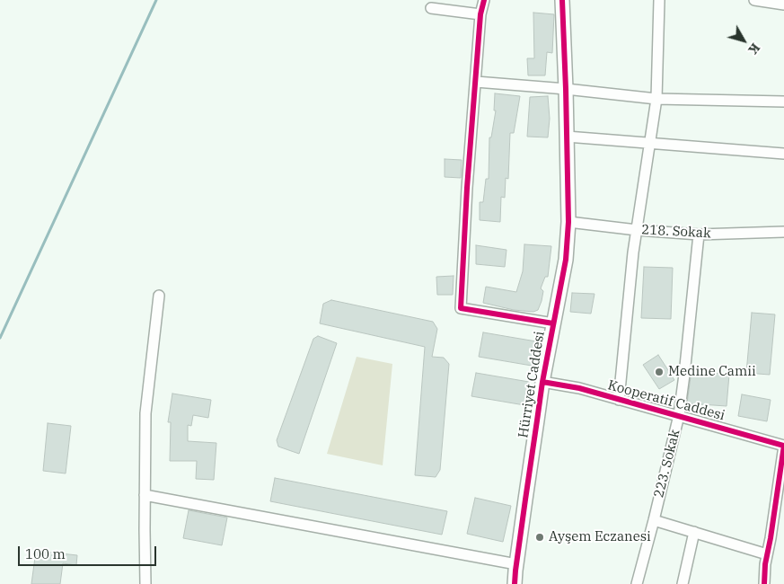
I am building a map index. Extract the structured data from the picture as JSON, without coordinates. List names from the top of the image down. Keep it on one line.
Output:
{"streets":{"street":["218. Sokak","Hürriyet Caddesi","Kooperatif Caddesi","223. Sokak"]},"crossings":[["218. Sokak","Hürriyet Caddesi"],["218. Sokak","223. Sokak"],["Hürriyet Caddesi","Kooperatif Caddesi"],["Kooperatif Caddesi","223. Sokak"]],"places":["Medine Camii","Ayşem Eczanesi"],"scale_bar":"100 m","north":"bottom right"}
